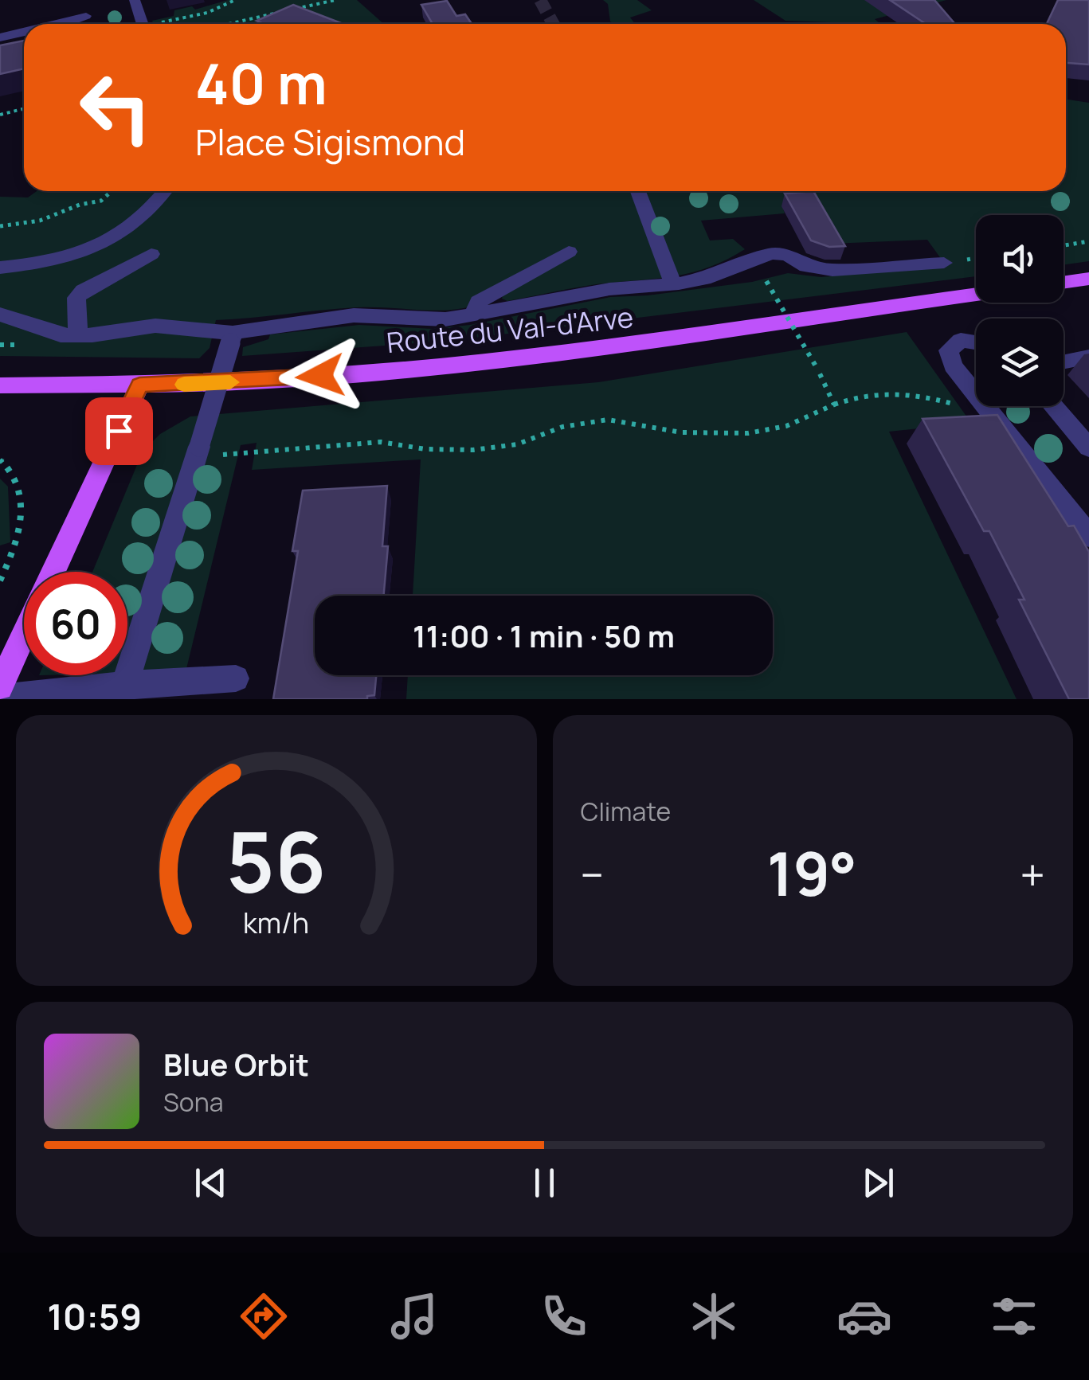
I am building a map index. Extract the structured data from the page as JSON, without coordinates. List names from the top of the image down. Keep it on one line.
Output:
{"streets":{"main road":["Route du Val-d'Arve"]},"page":{"turn":["40 m","Place Sigismond"],"limit":"60","trip":"11:00 · 1 min · 50 m","tile":"Climate","heat":["−","19°","+"],"song":["Blue Orbit","Sona"],"tabs":"10:59","gauge":["56","km/h"]}}
